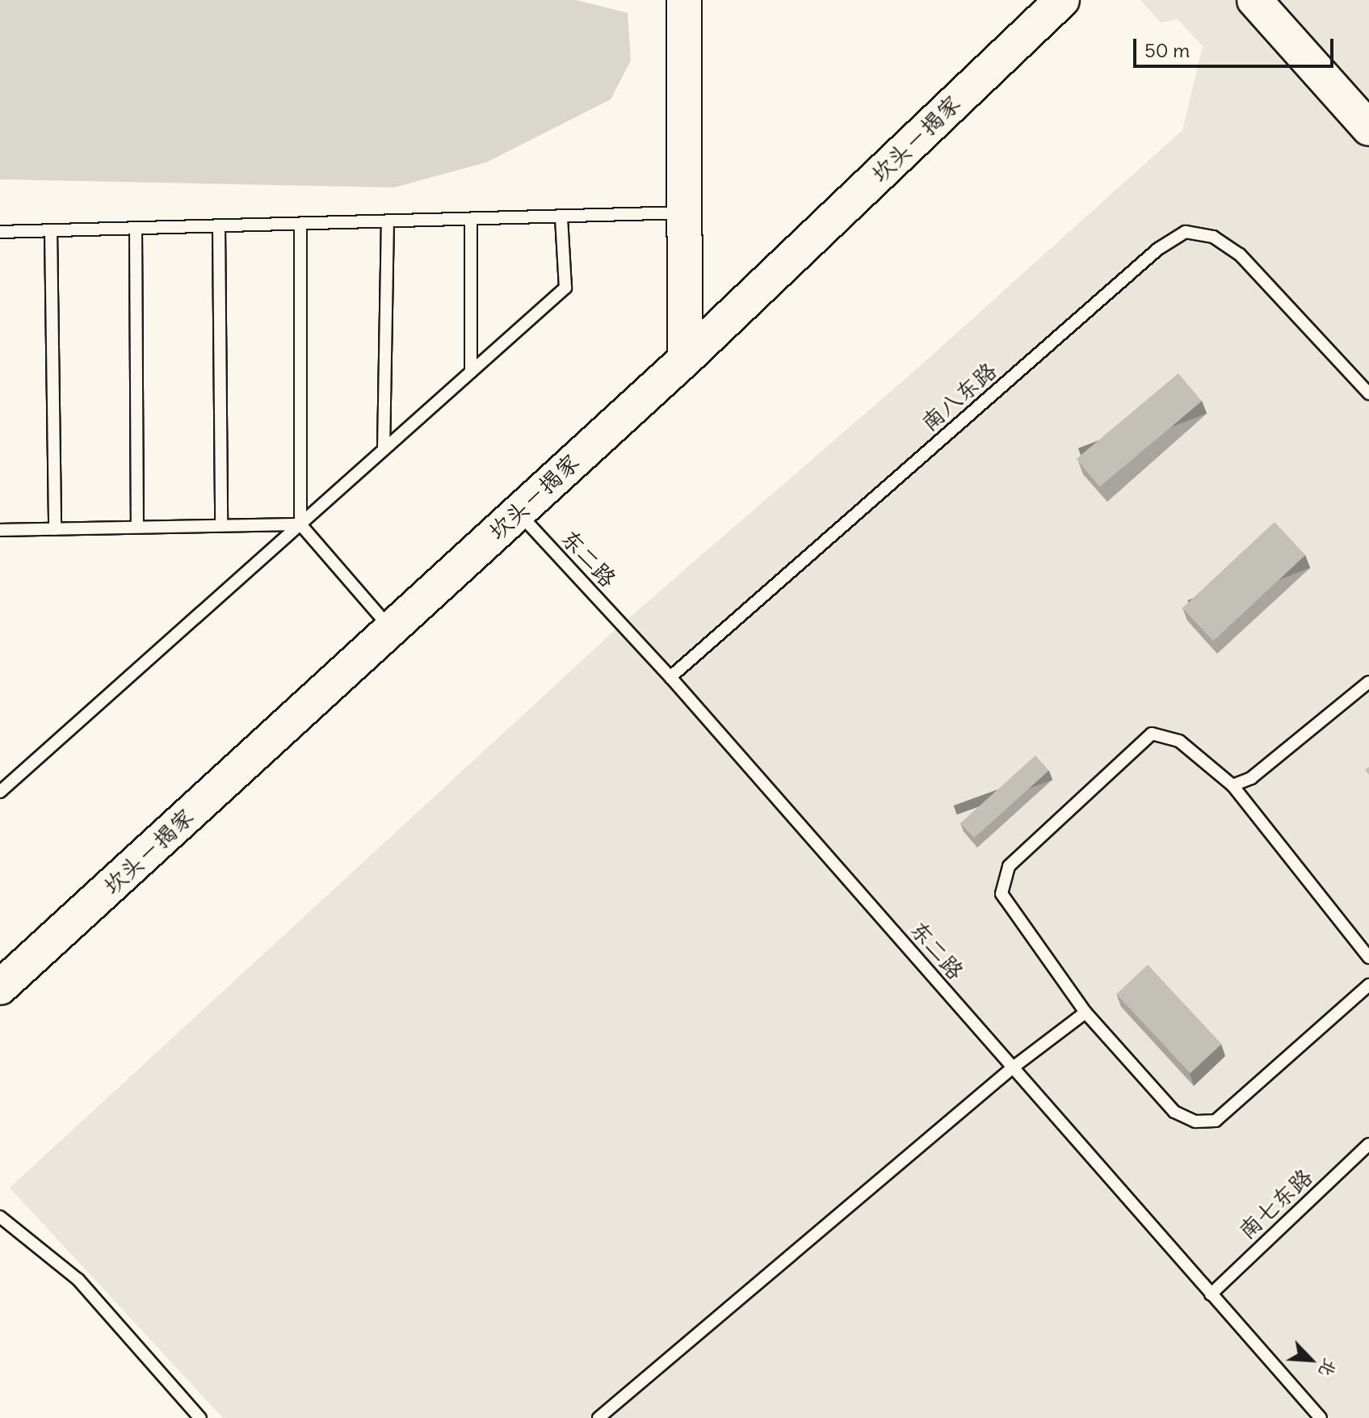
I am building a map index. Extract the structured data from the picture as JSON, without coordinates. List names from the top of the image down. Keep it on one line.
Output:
{"streets":{"main road":["坎头－揭家"],"lane":["南八东路","东二路","南七东路"]},"crossings":[["坎头－揭家","东二路"],["南八东路","东二路"],["东二路","南七东路"]],"scale_bar":"50 m","north":"bottom right"}
